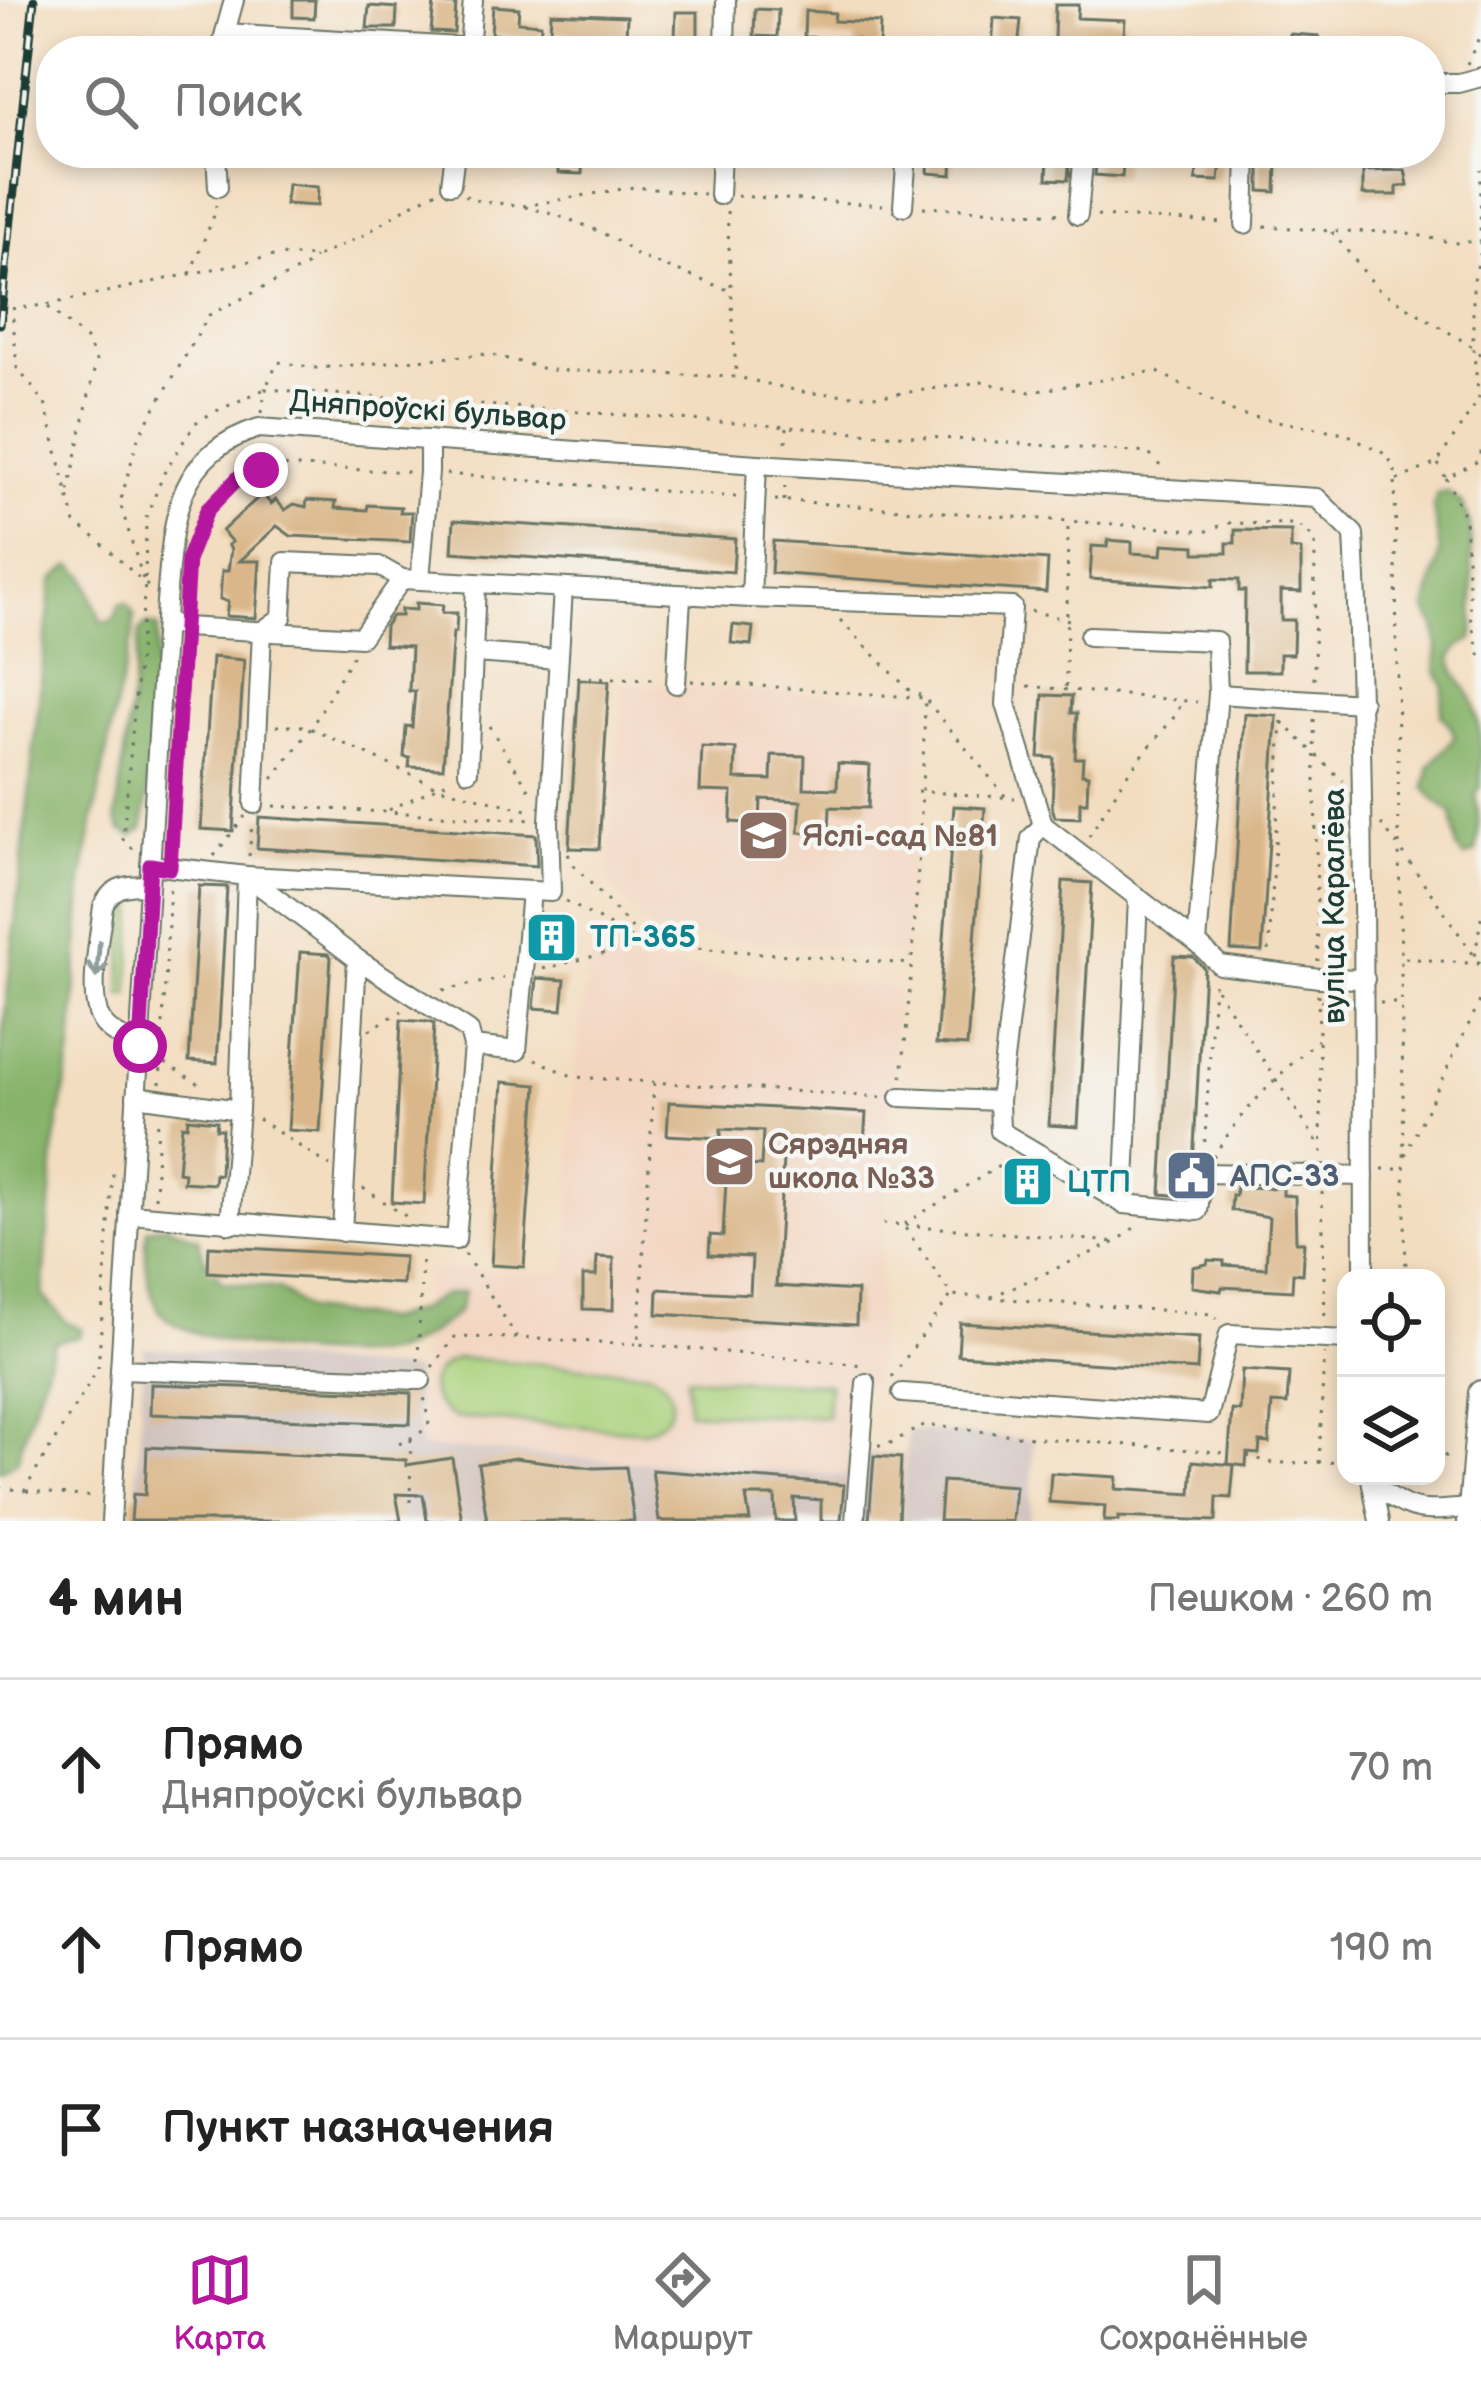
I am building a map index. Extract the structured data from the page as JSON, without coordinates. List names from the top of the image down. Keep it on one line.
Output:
{"streets":{"street":["Дняпроўскі бульвар","вуліца Каралёва"]},"crossings":[["Дняпроўскі бульвар","вуліца Каралёва"]],"places":{"school or university":["Яслі-сад №81","Сярэдняя школа №33"],"building":["ТП-365","ЦТП"],"public building":["АПС-33"]},"page":{"search":"Поиск","heading":["4 мин","Пешком · 260 m"],"list":[["Прямо","Дняпроўскі бульвар","70 m"],["Прямо","190 m"],"Пункт назначения"],"nav":["Карта","Маршрут","Сохранённые"]}}
